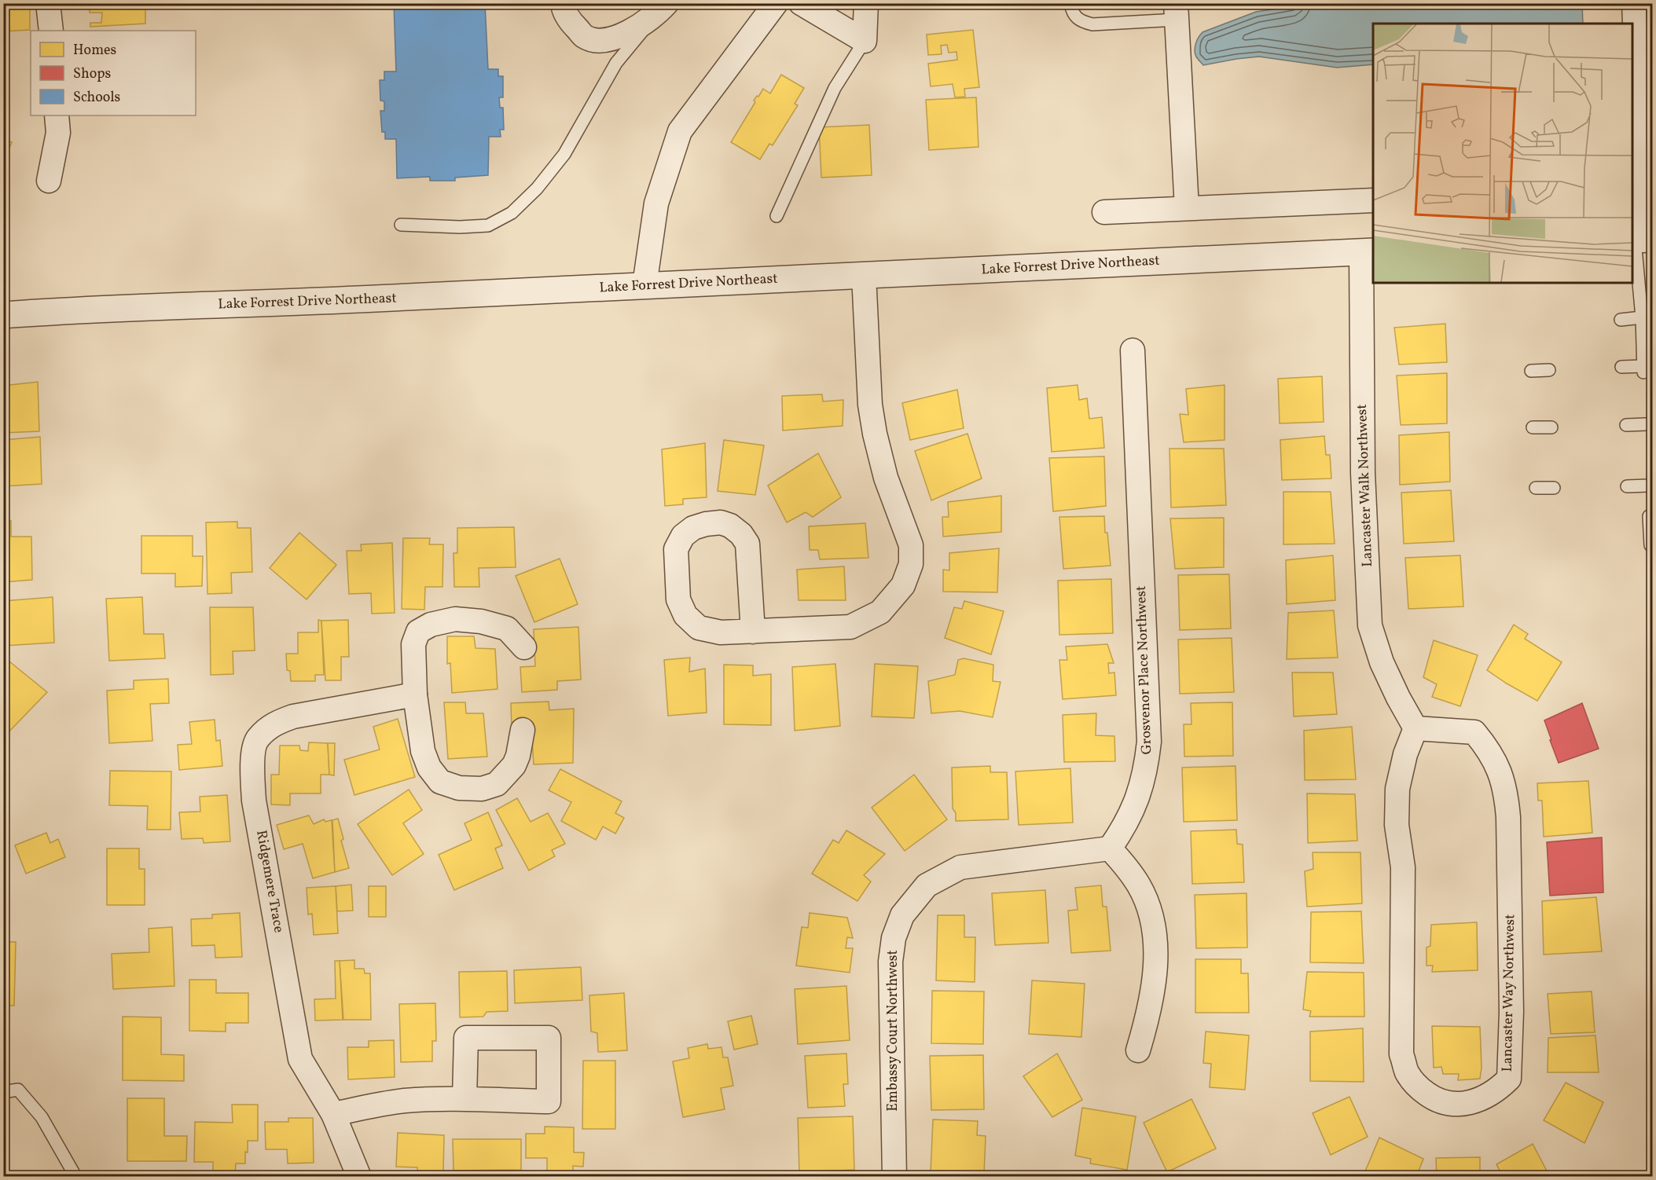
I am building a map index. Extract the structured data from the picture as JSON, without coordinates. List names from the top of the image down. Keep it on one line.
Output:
{"streets":{"street":["Lake Forrest Drive Northeast","Lancaster Walk Northwest","Grosvenor Place Northwest","Ridgemere Trace","Lancaster Way Northwest","Embassy Court Northwest"]},"crossings":[["Lake Forrest Drive Northeast","Lancaster Walk Northwest"],["Lancaster Walk Northwest","Lancaster Way Northwest"],["Grosvenor Place Northwest","Embassy Court Northwest"]],"legend":["Homes","Shops","Schools"]}
